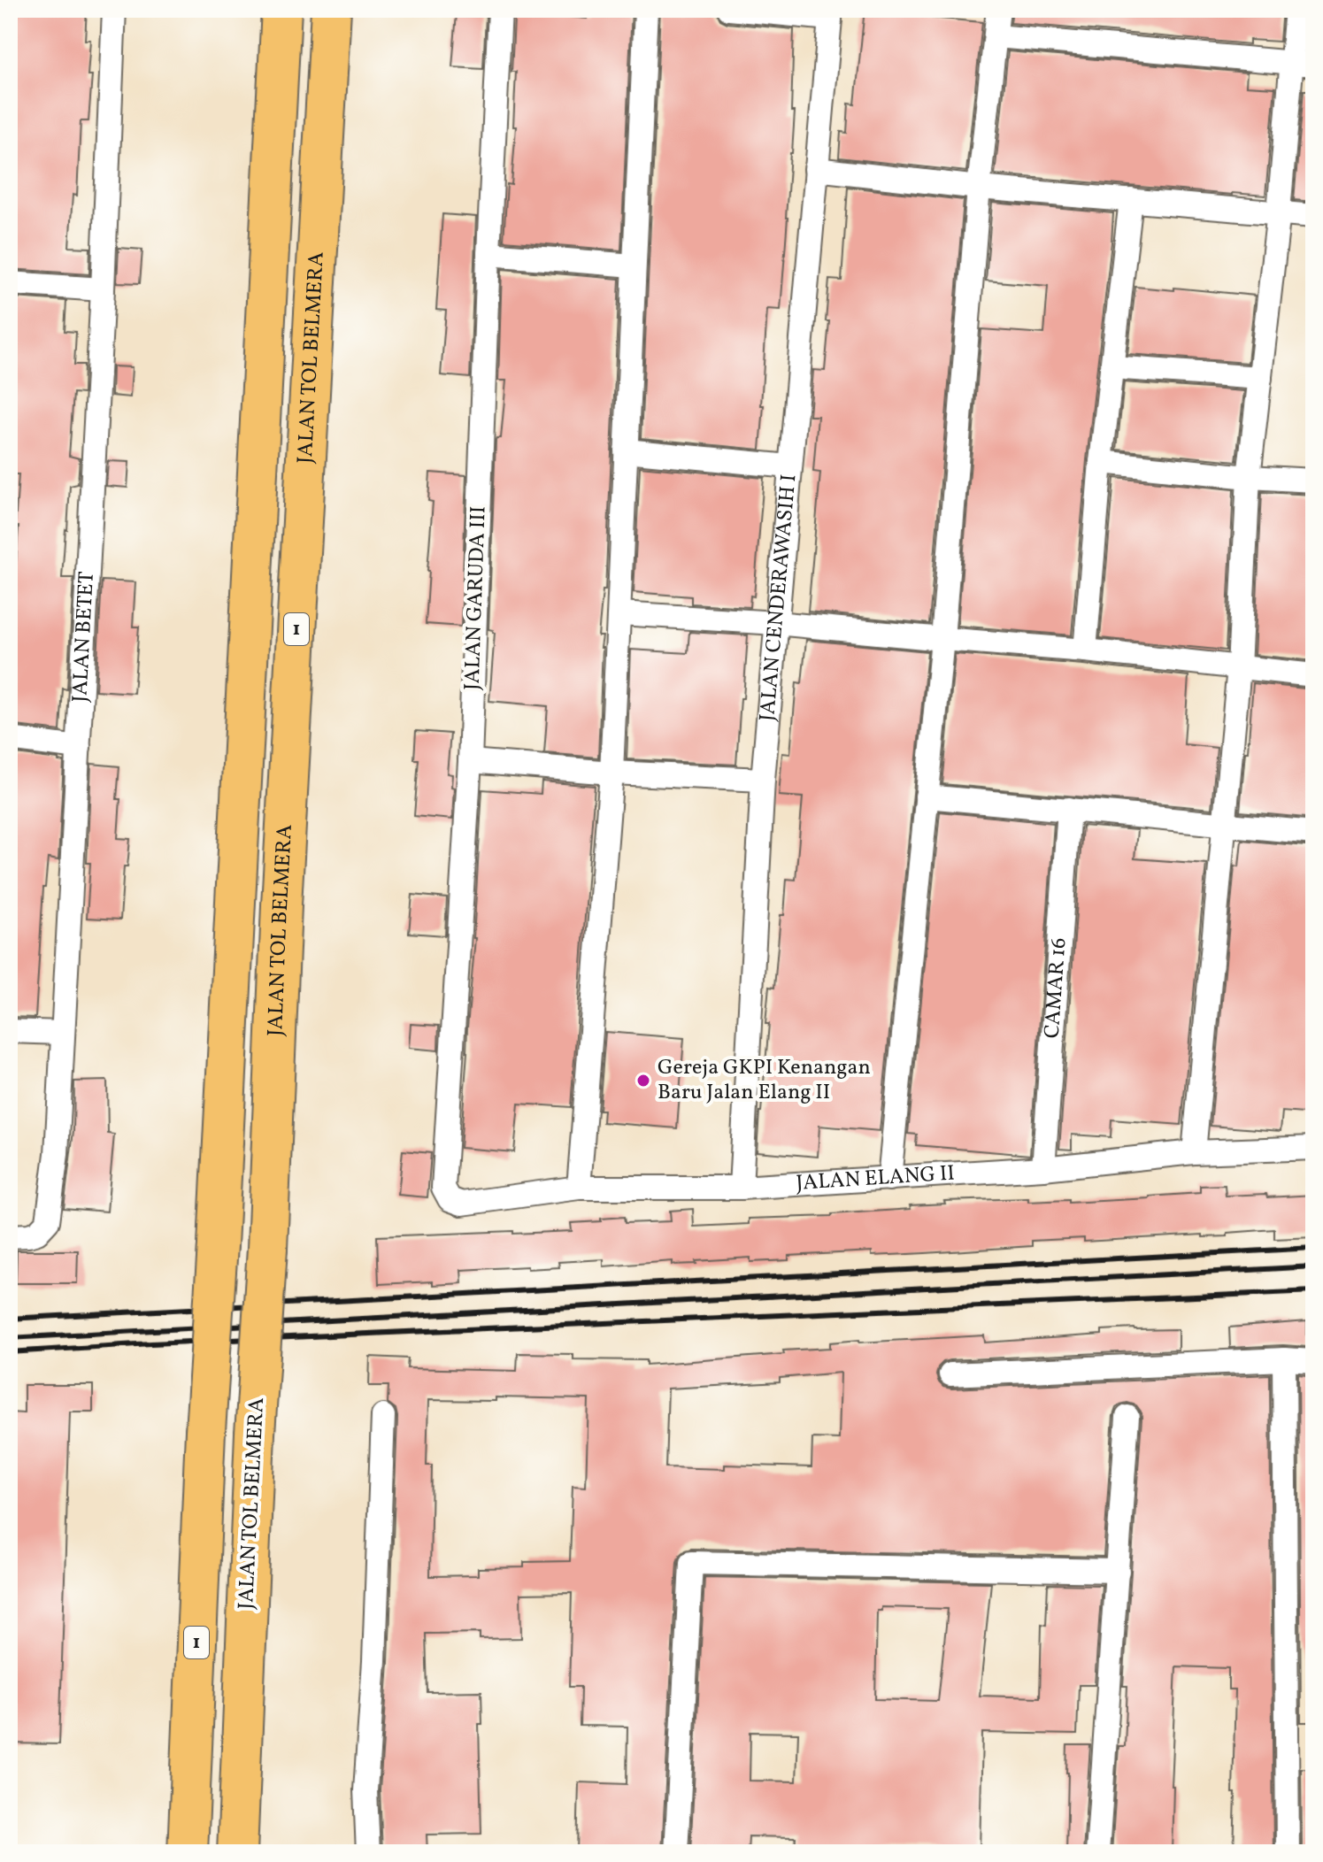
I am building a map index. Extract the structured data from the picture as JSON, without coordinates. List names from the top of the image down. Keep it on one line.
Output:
{"streets":{"highway":["JALAN TOL BELMERA","1"],"street":["JALAN CENDERAWASIH I","JALAN GARUDA III","JALAN BETET","CAMAR 16","JALAN ELANG II"]},"crossings":[["JALAN CENDERAWASIH I","JALAN ELANG II"],["JALAN GARUDA III","JALAN ELANG II"],["CAMAR 16","JALAN ELANG II"]],"places":["Gereja GKPI Kenangan Baru Jalan Elang II"]}
